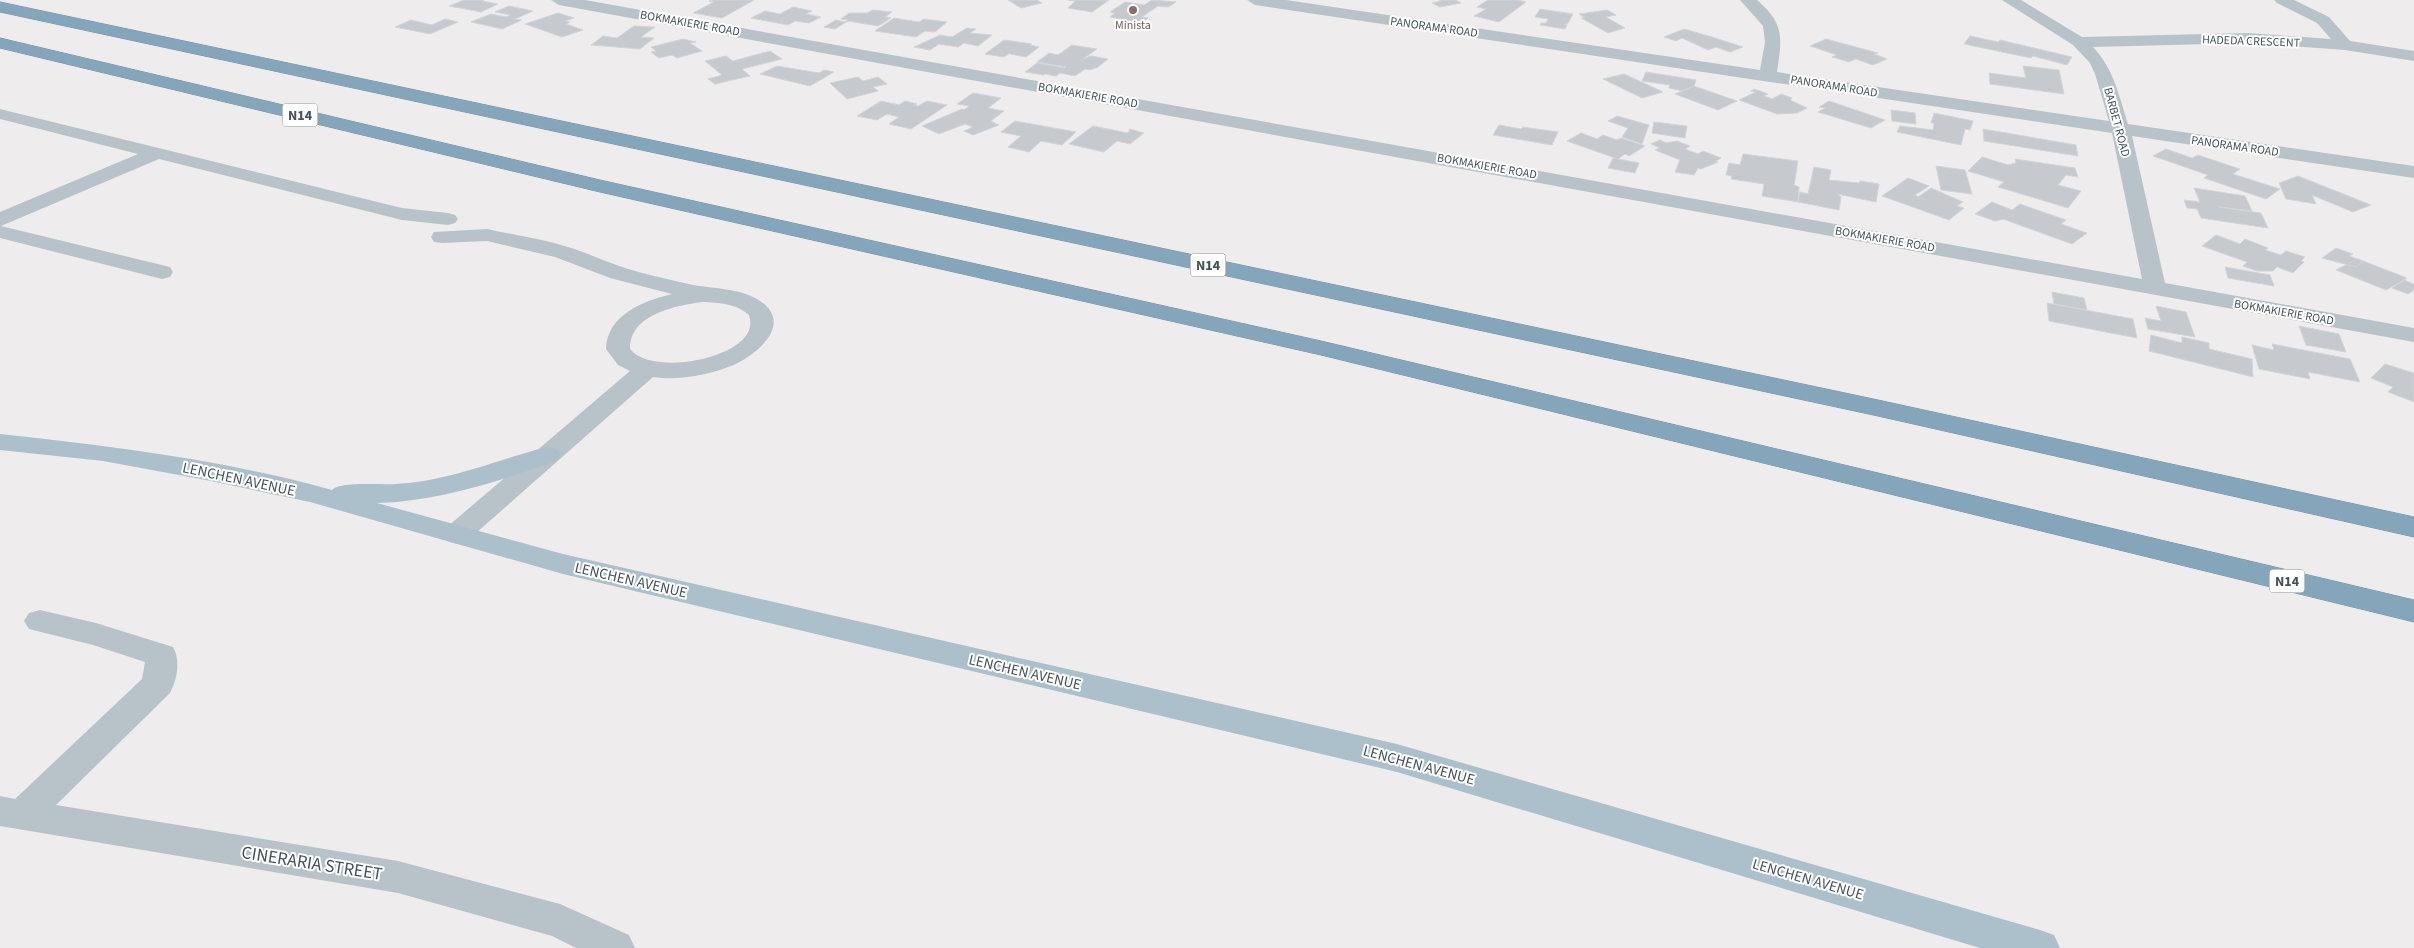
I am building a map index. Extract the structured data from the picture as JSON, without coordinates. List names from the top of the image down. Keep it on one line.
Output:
{"streets":{"highway":["N14"],"main road":["LENCHEN AVENUE"],"street":["BOKMAKIERIE ROAD","PANORAMA ROAD","HADEDA CRESCENT","BARBET ROAD","CINERARIA STREET"]},"crossings":[["BOKMAKIERIE ROAD","BARBET ROAD"],["PANORAMA ROAD","BARBET ROAD"],["HADEDA CRESCENT","BARBET ROAD"]],"places":["Minista"]}
